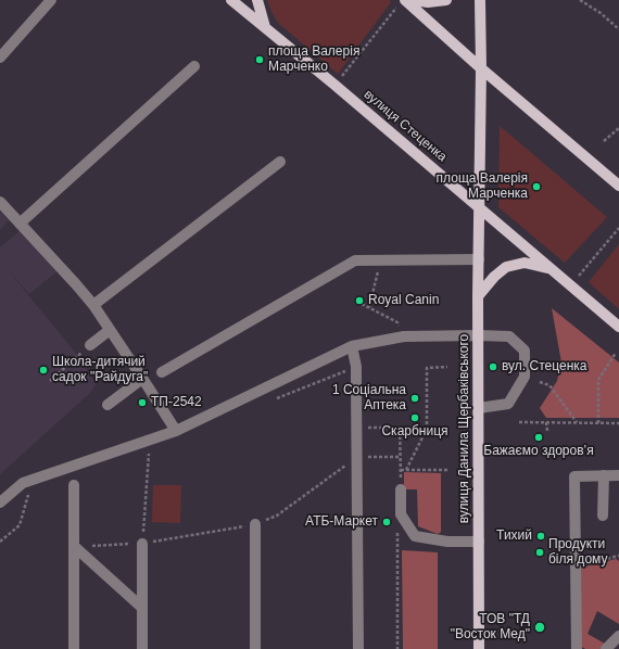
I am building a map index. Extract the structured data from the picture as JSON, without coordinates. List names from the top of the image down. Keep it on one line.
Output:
{"streets":{"main road":["вулиця Стеценка","вулиця Данила Щербаківського"]},"crossings":[["вулиця Стеценка","вулиця Данила Щербаківського"]],"places":["площа Валерія Марченко","площа Валерія Марченка","Royal Canin","вул. Стеценка","Школа-дитячий садок \"Райдуга\"","1 Соціальна Аптека","ТП-2542","Скарбниця","Бажаємо здоровʼя","АТБ-Маркет","Тихий","Продукти біля дому","ТОВ \"ТД \"Восток Мед\""]}
